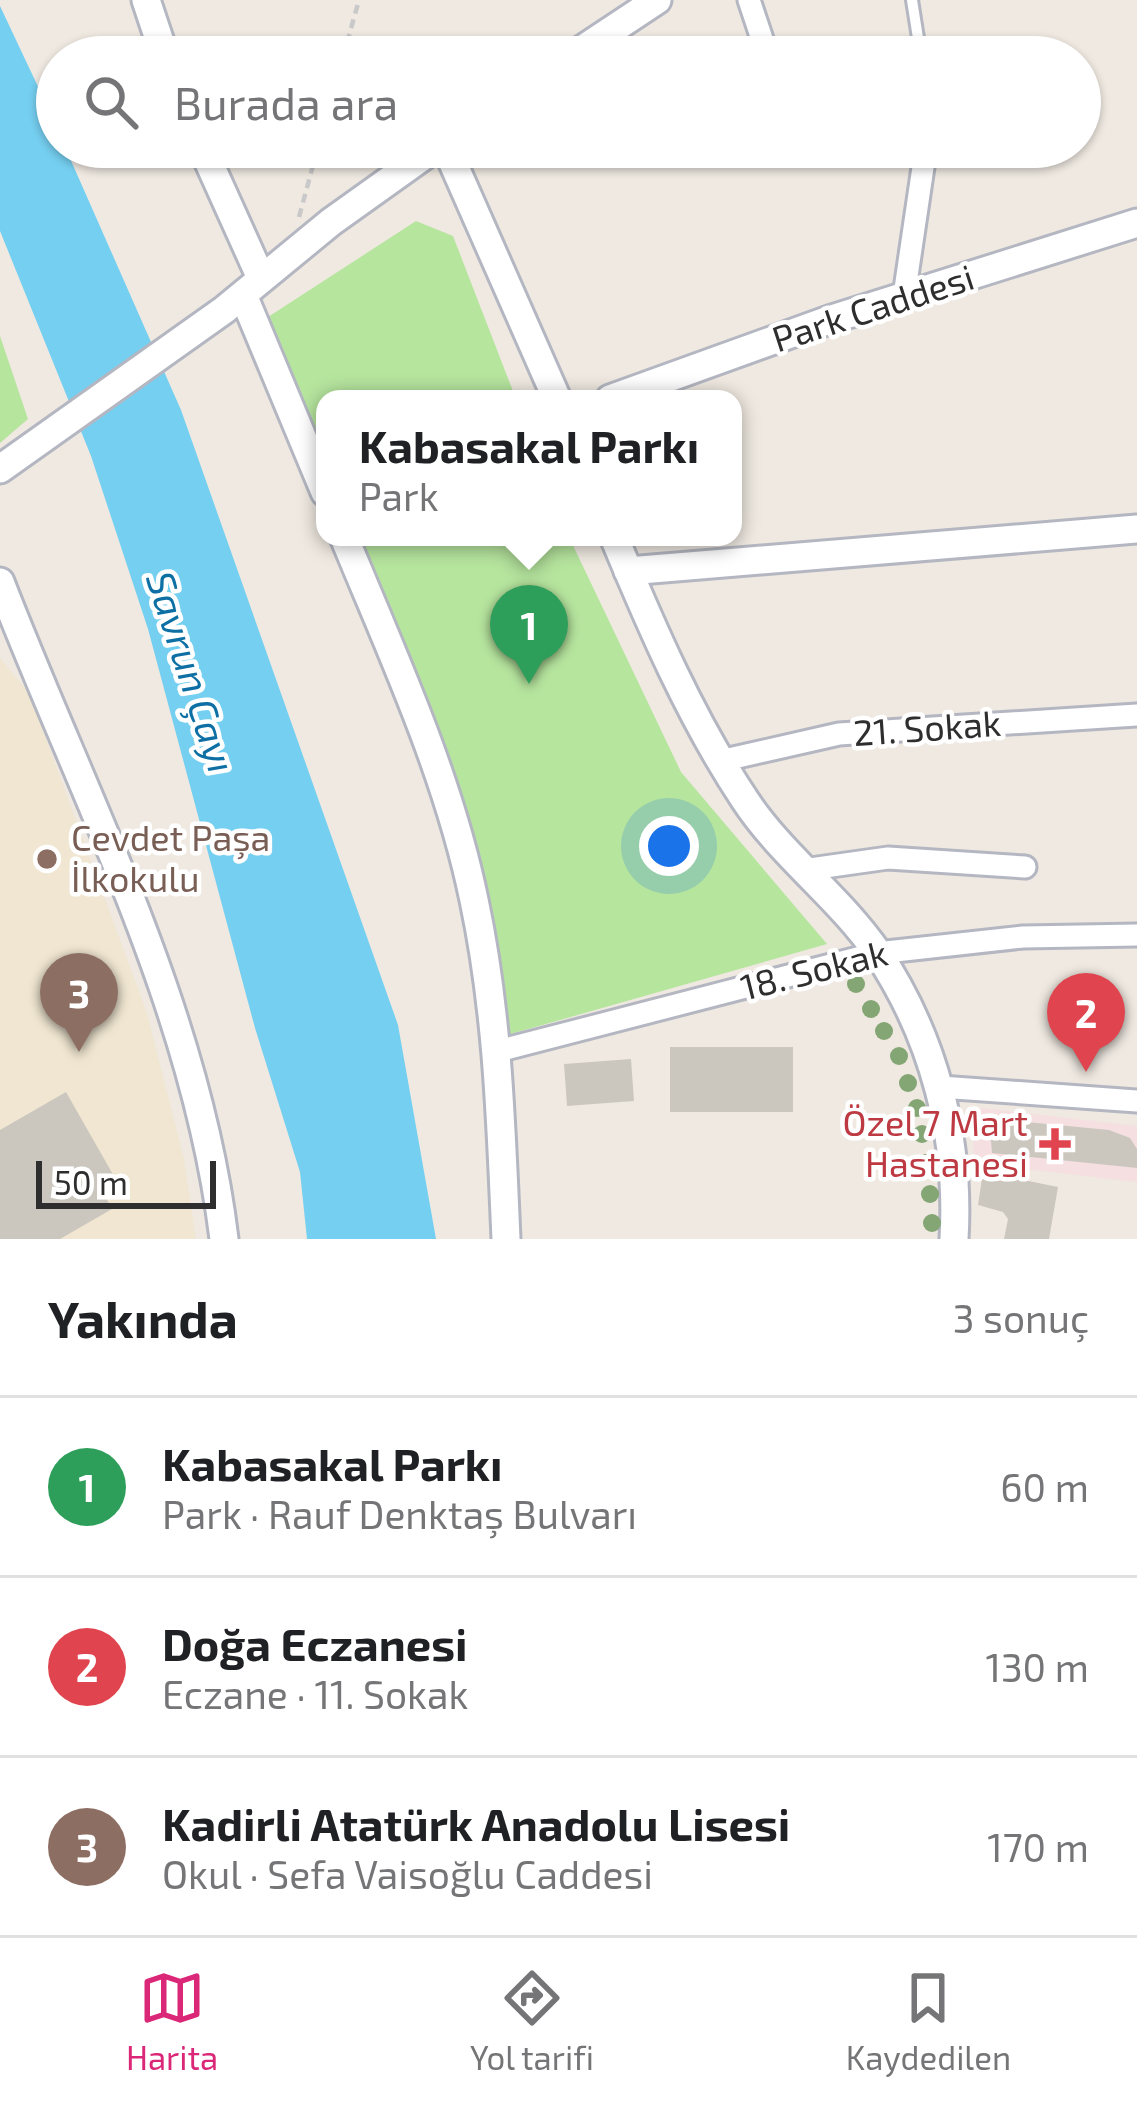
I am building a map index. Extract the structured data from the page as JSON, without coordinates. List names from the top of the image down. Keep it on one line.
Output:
{"streets":{"street":["Park Caddesi","21. Sokak","18. Sokak"]},"water":["Savrun Çayı"],"places":{"other":["Cevdet Paşa İlkokulu"],"health":["Özel 7 Mart Hastanesi"]},"scale_bar":"50 m","page":{"search":"Burada ara","popup":["Kabasakal Parkı","Park"],"pins":["1","3","2"],"scale":"50 m","heading":["Yakında","3 sonuç"],"list":[{"mark":"1","name":"Kabasakal Parkı","note":"Park · Rauf Denktaş Bulvarı","value":"60 m"},{"mark":"2","name":"Doğa Eczanesi","note":"Eczane · 11. Sokak","value":"130 m"},{"mark":"3","name":"Kadirli Atatürk Anadolu Lisesi","note":"Okul · Sefa Vaisoğlu Caddesi","value":"170 m"}],"nav":["Harita","Yol tarifi","Kaydedilen"]}}
